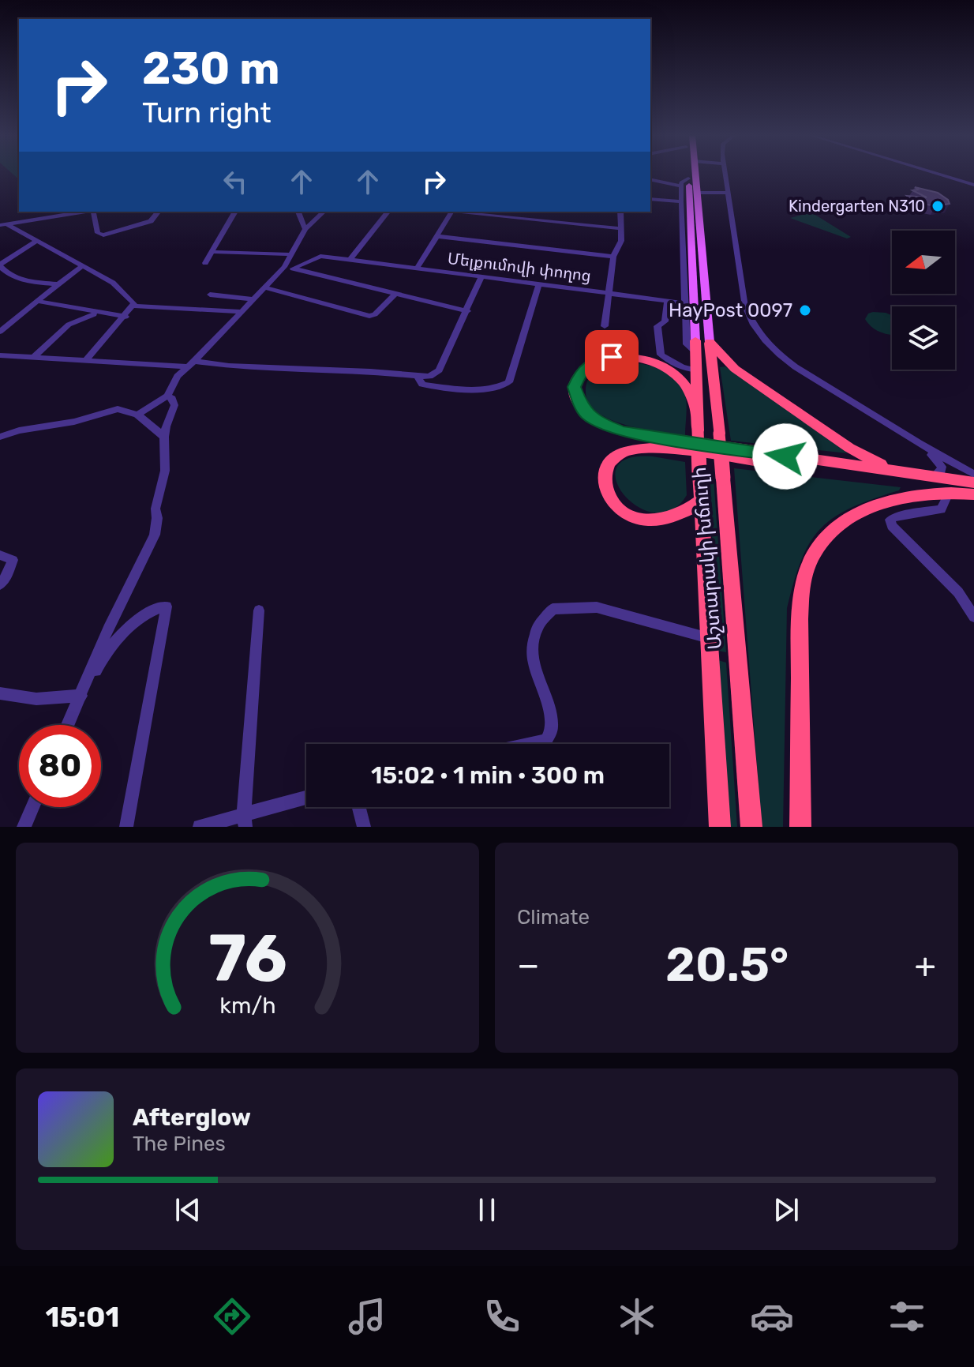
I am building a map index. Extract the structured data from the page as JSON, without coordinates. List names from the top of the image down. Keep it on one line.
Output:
{"streets":{"highway":["Աշտարակի խճուղի"],"street":["Մելքումովի փողոց"]},"places":["Kindergarten N310","HayPost 0097"],"north":"left","page":{"turn":["230 m","Turn right"],"limit":"80","trip":"15:02 · 1 min · 300 m","tile":"Climate","heat":["−","20.5°","+"],"song":["Afterglow","The Pines"],"tabs":"15:01","gauge":["76","km/h"]}}
